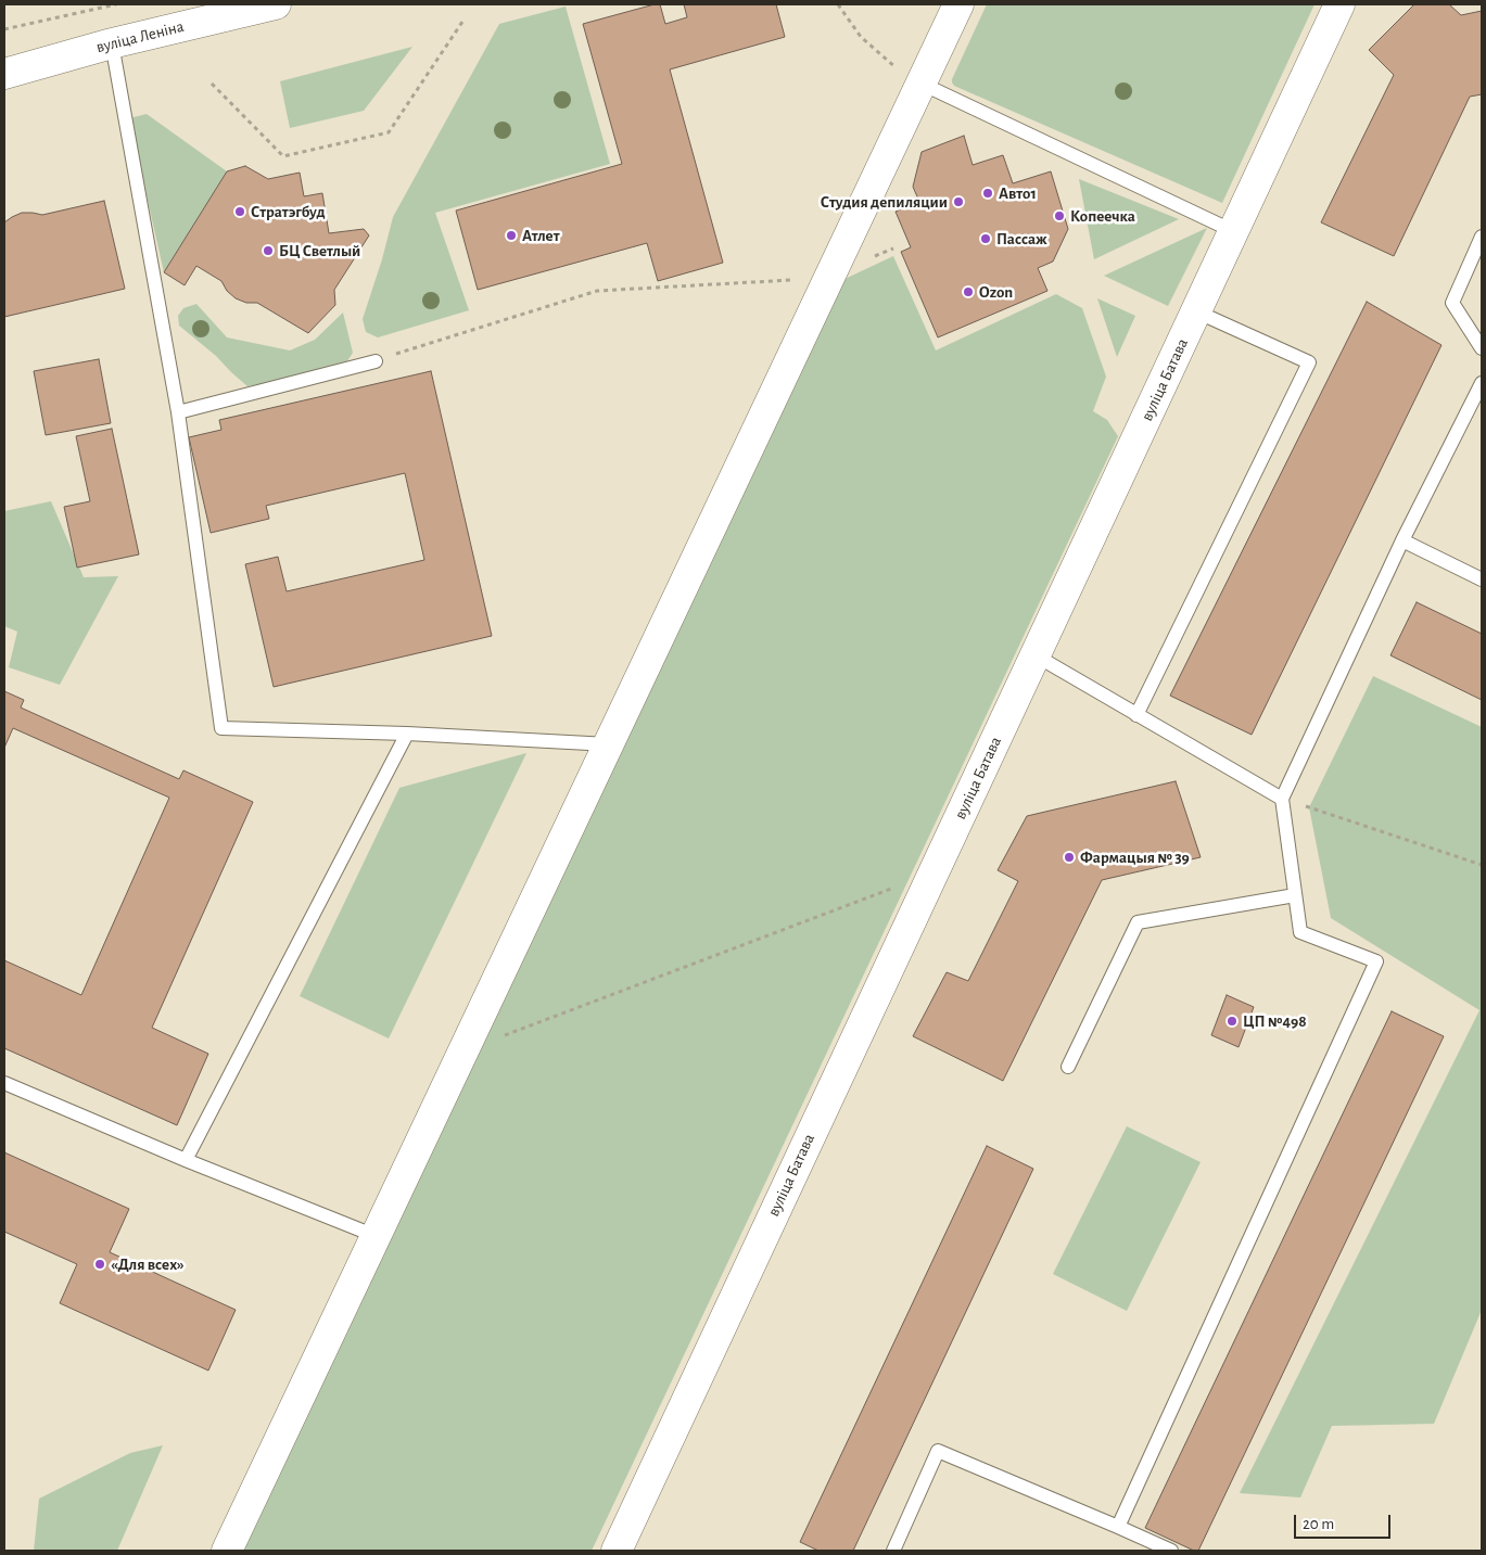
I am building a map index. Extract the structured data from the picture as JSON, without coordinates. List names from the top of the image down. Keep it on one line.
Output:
{"streets":{"street":["вуліца Леніна","вуліца Батава"]},"places":["Авто1","Студия депиляции","Стратэгбуд","Копеечка","Атлет","Пассаж","БЦ Светлый","Ozon","Фармацыя № 39","ЦП №498","«Для всех»"],"scale_bar":"20 m"}
